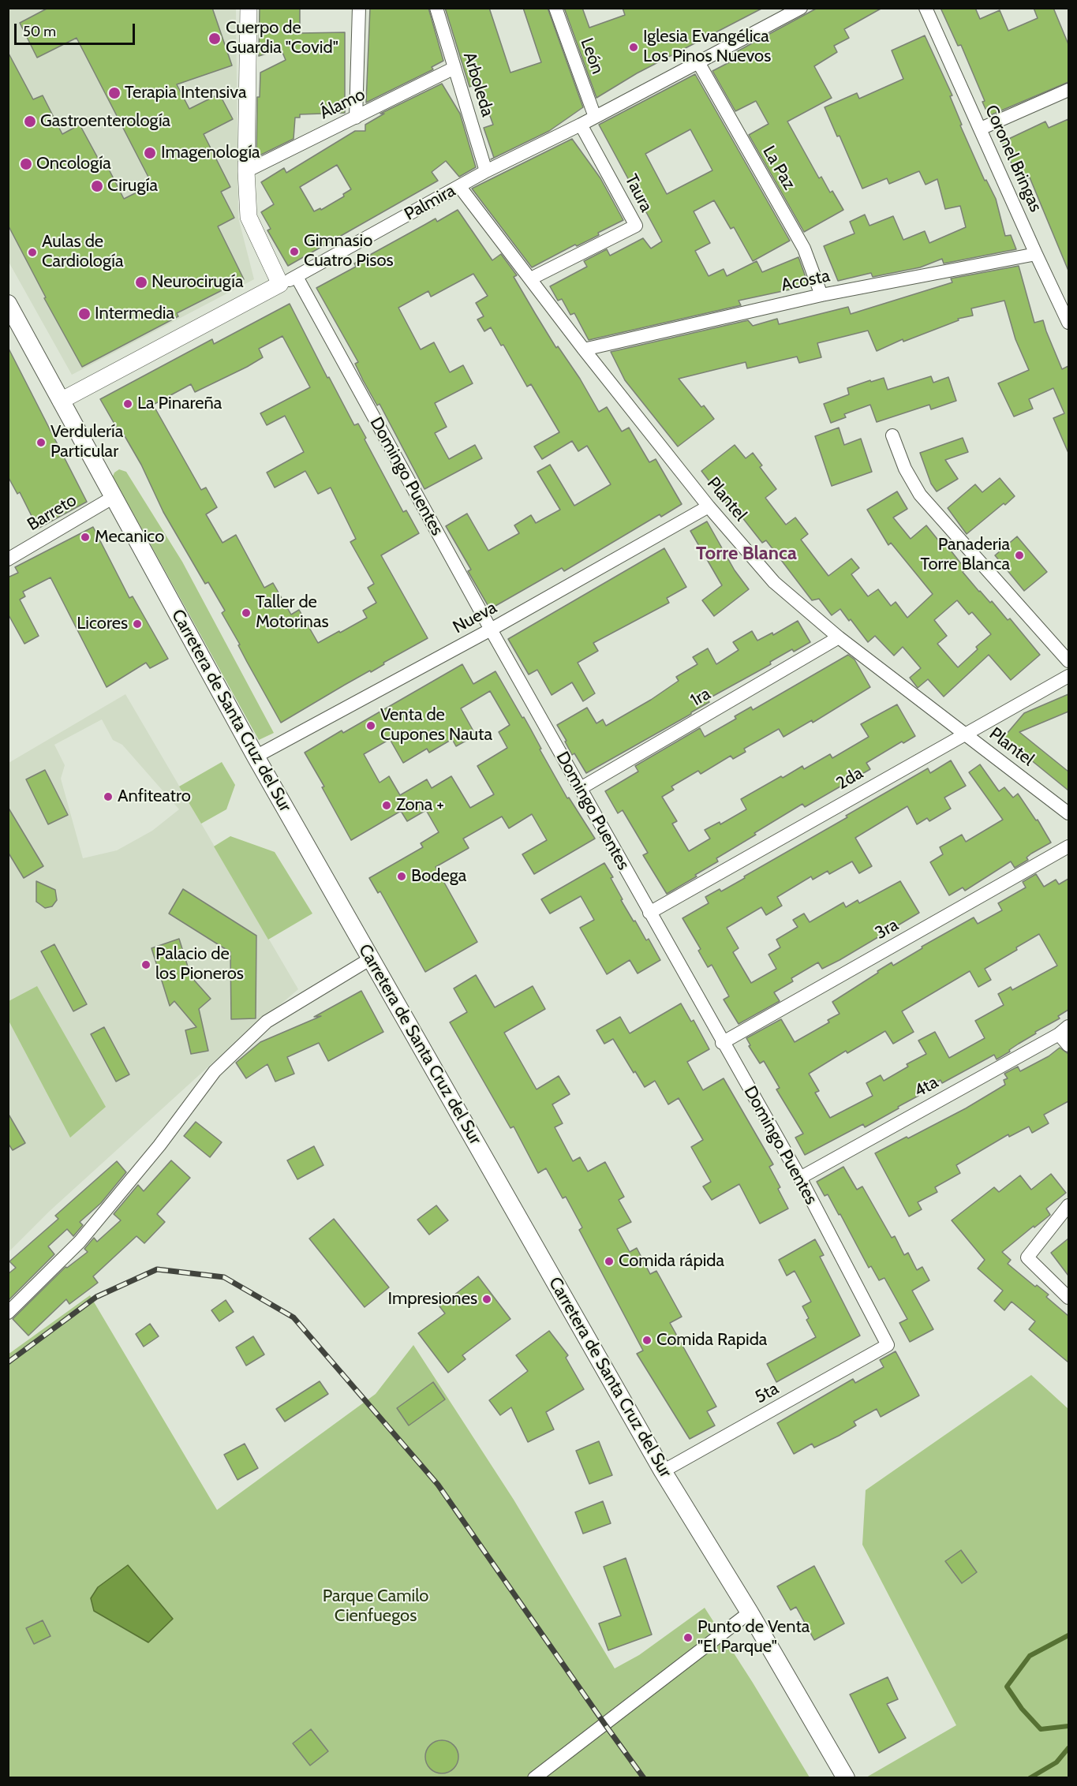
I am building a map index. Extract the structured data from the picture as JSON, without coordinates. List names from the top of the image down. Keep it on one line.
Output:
{"streets":{"main road":["Carretera de Santa Cruz del Sur"],"street":["León","Arboleda","Álamo","Coronel Bringas","La Paz","Taura","Palmira","Acosta","Domingo Puentes","Plantel","Barreto","Nueva","1ra","2da","3ra","4ta","5ta"]},"crossings":[["León","Palmira"],["Arboleda","Álamo"],["Arboleda","Palmira"],["Coronel Bringas","Acosta"],["La Paz","Palmira"],["La Paz","Acosta"],["Taura","Palmira"],["Taura","Plantel"],["Palmira","Domingo Puentes"],["Palmira","Plantel"],["Palmira","Carretera de Santa Cruz del Sur"],["Acosta","Plantel"],["Domingo Puentes","Nueva"],["Domingo Puentes","1ra"],["Domingo Puentes","2da"],["Domingo Puentes","3ra"],["Domingo Puentes","4ta"],["Domingo Puentes","5ta"],["Plantel","Nueva"],["Plantel","1ra"],["Plantel","2da"],["Barreto","Carretera de Santa Cruz del Sur"],["Nueva","Carretera de Santa Cruz del Sur"],["Carretera de Santa Cruz del Sur","5ta"]],"districts":["Torre Blanca"],"parks":["Parque Camilo Cienfuegos"],"places":["Cuerpo de Guardia \"Covid\"","Iglesia Evangélica Los Pinos Nuevos","Terapia Intensiva","Gastroenterología","Imagenología","Oncología","Cirugía","Gimnasio Cuatro Pisos","Aulas de Cardiología","Neurocirugía","Intermedia","La Pinareña","Verdulería Particular","Mecanico","Panaderia Torre Blanca","Taller de Motorinas","Licores","Venta de Cupones Nauta","Anfiteatro","Zona +","Bodega","Palacio de los Pioneros","Comida rápida","Impresiones","Comida Rapida","Punto de Venta \"El Parque\""],"scale_bar":"50 m"}
